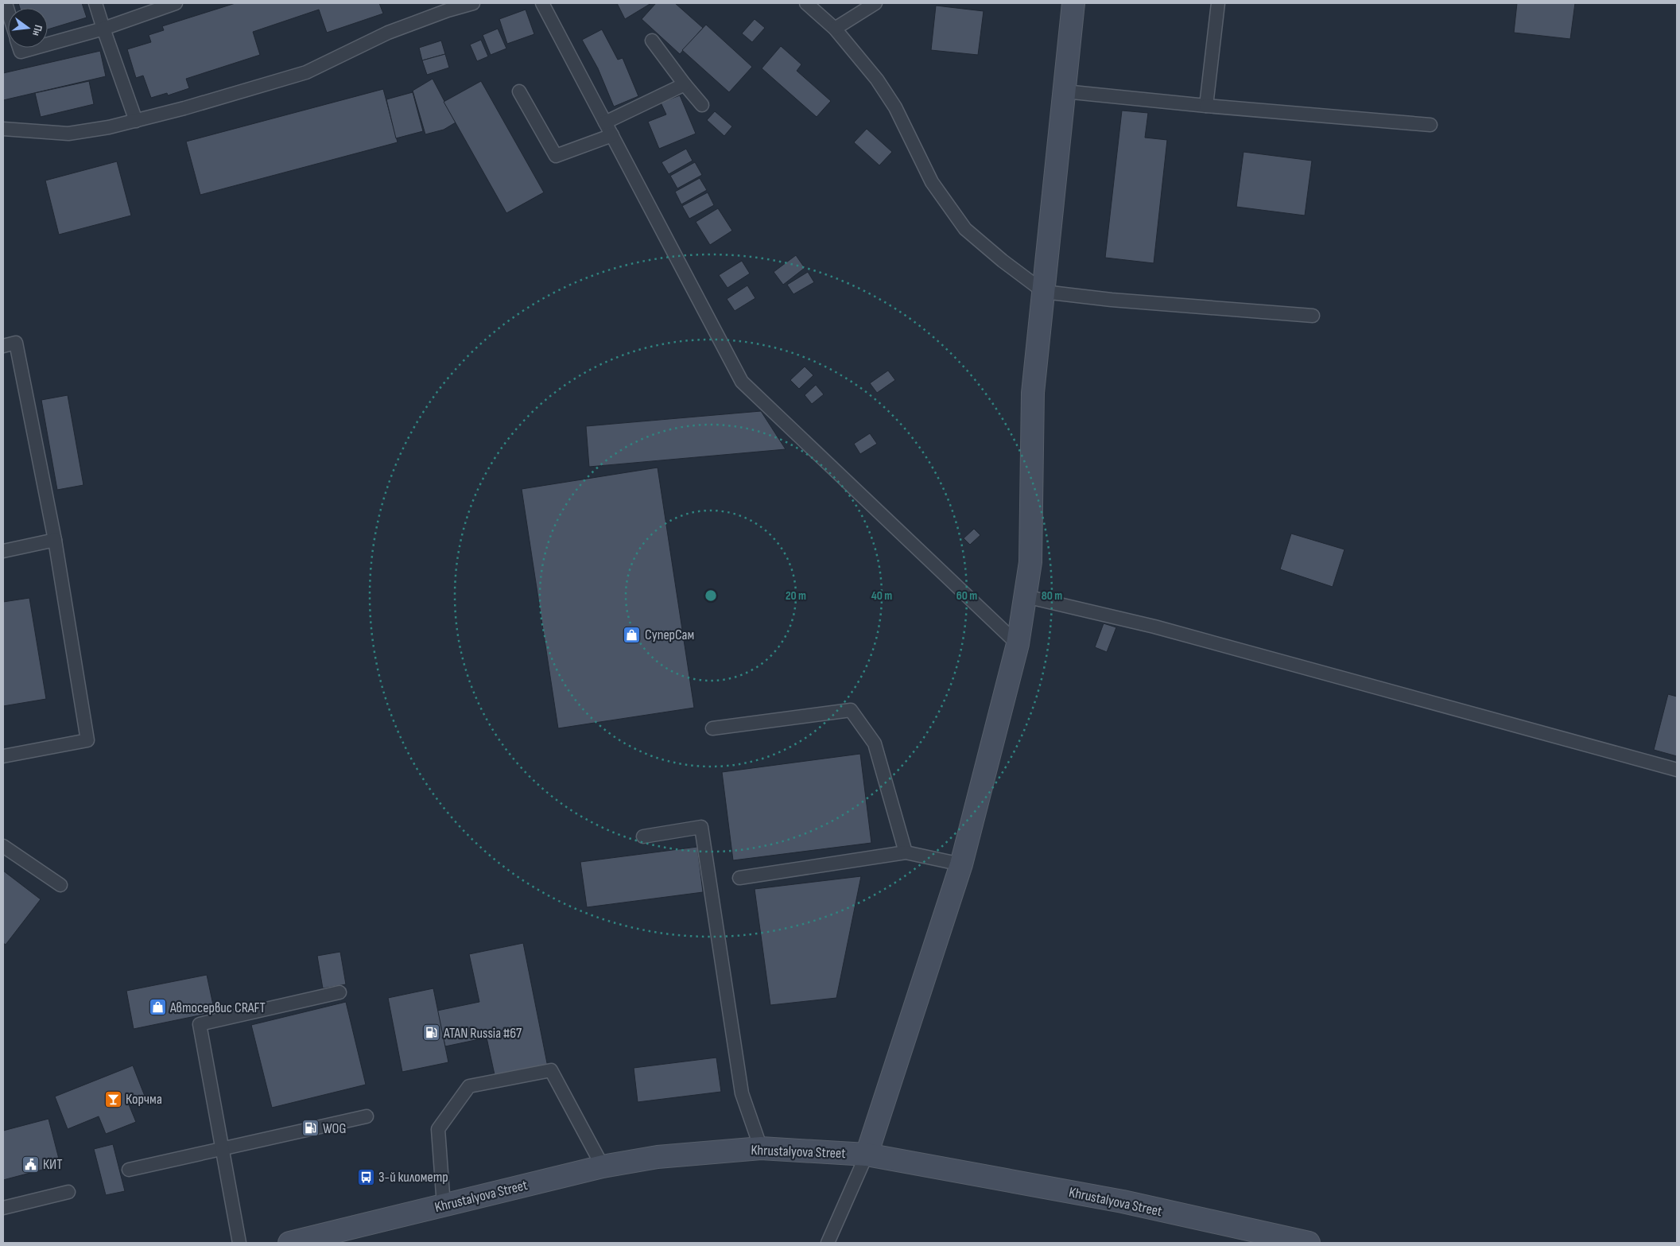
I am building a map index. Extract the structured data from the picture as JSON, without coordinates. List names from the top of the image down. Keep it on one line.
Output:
{"streets":{"main road":["Khrustalyova Street"]},"places":{"shop":["СуперСам","Автосервис CRAFT"],"fuel station":["ATAN Russia #67","WOG"],"bar":["Корчма"],"public building":["КИТ"],"bus stop":["3-й километр"]},"north":"right","rings":["20 m","40 m","60 m","80 m"]}
